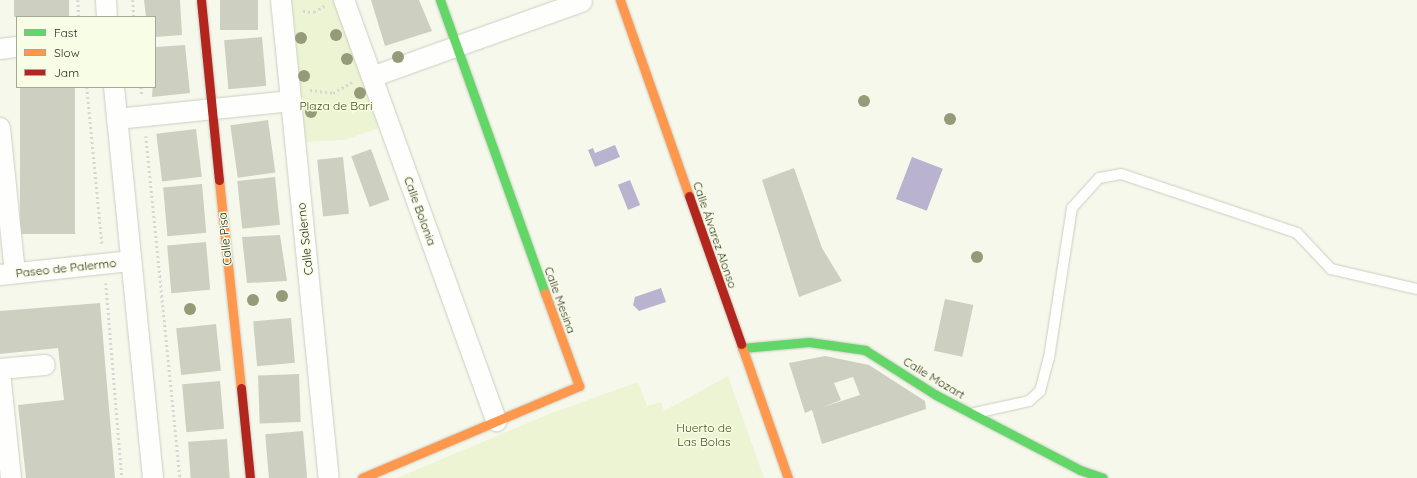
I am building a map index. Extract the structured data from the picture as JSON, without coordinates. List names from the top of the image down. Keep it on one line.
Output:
{"streets":{"street":["Calle Bolonia","Calle Álvarez Alonso","Calle Pisa","Calle Salerno","Paseo de Palermo","Calle Mesina","Calle Mozart"]},"crossings":[["Calle Bolonia","Calle Mesina"],["Calle Álvarez Alonso","Calle Mozart"]],"parks":["Plaza de Bari","Huerto de Las Bolas"],"legend":["Fast","Slow","Jam"]}
